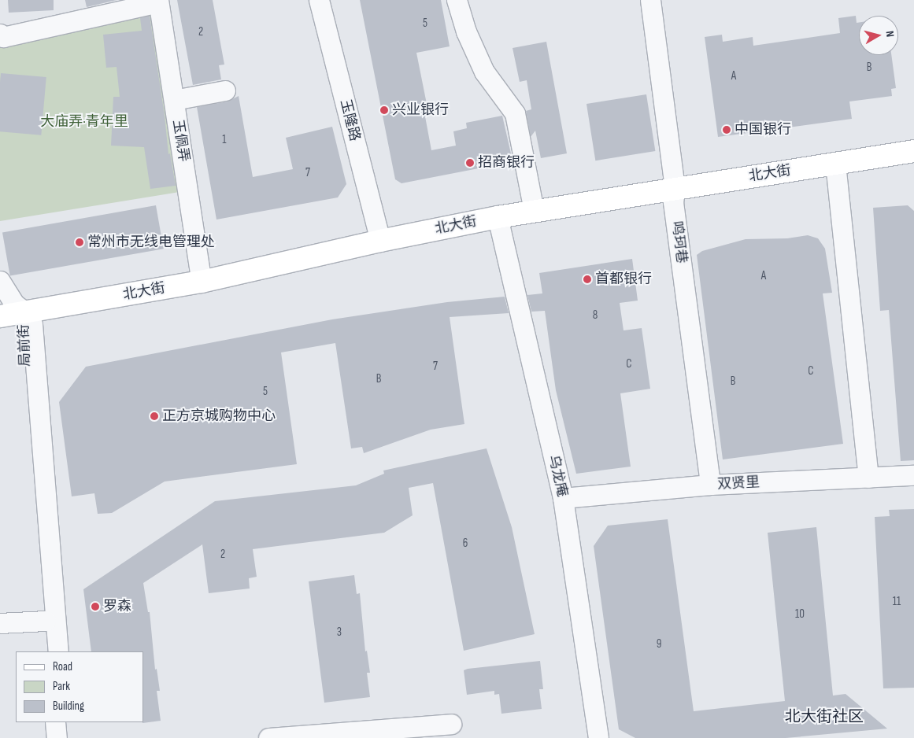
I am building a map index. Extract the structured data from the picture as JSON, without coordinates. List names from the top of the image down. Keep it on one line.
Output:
{"streets":{"main road":["北大街"],"street":["玉隆路","玉佩弄","鸣珂巷","局前街","乌龙庵","双贤里"]},"crossings":[["玉隆路","北大街"],["玉佩弄","北大街"],["北大街","鸣珂巷"],["北大街","局前街"],["北大街","乌龙庵"],["鸣珂巷","双贤里"],["乌龙庵","双贤里"]],"districts":["北大街社区"],"parks":["大庙弄·青年里"],"places":["兴业银行","中国银行","招商银行","常州市无线电管理处","首都银行","正方京城购物中心","罗森"],"house_numbers":["5","2","B","A","1","7","A","8","C","7","C","B","B","5","6","2","11","10","3","9"],"legend":["Road","Park","Building"],"north":"right"}
